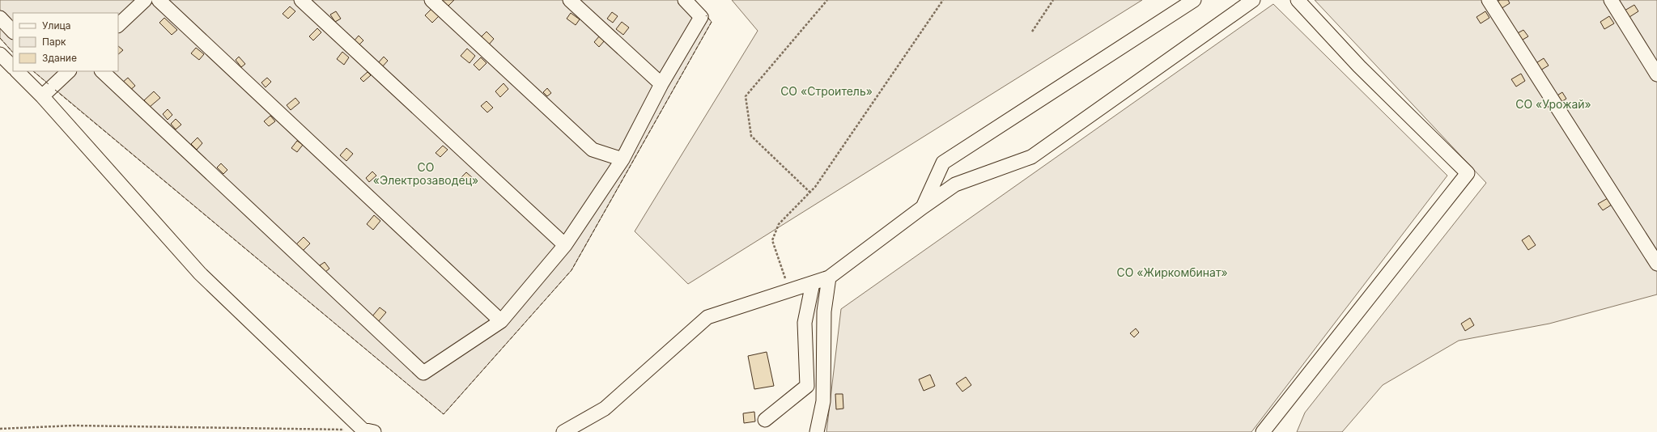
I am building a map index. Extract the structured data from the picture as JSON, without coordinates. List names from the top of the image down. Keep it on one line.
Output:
{"parks":["СО «Строитель»","СО «Урожай»","СО «Электрозаводец»","СО «Жиркомбинат»"],"legend":["Улица","Парк","Здание"]}
